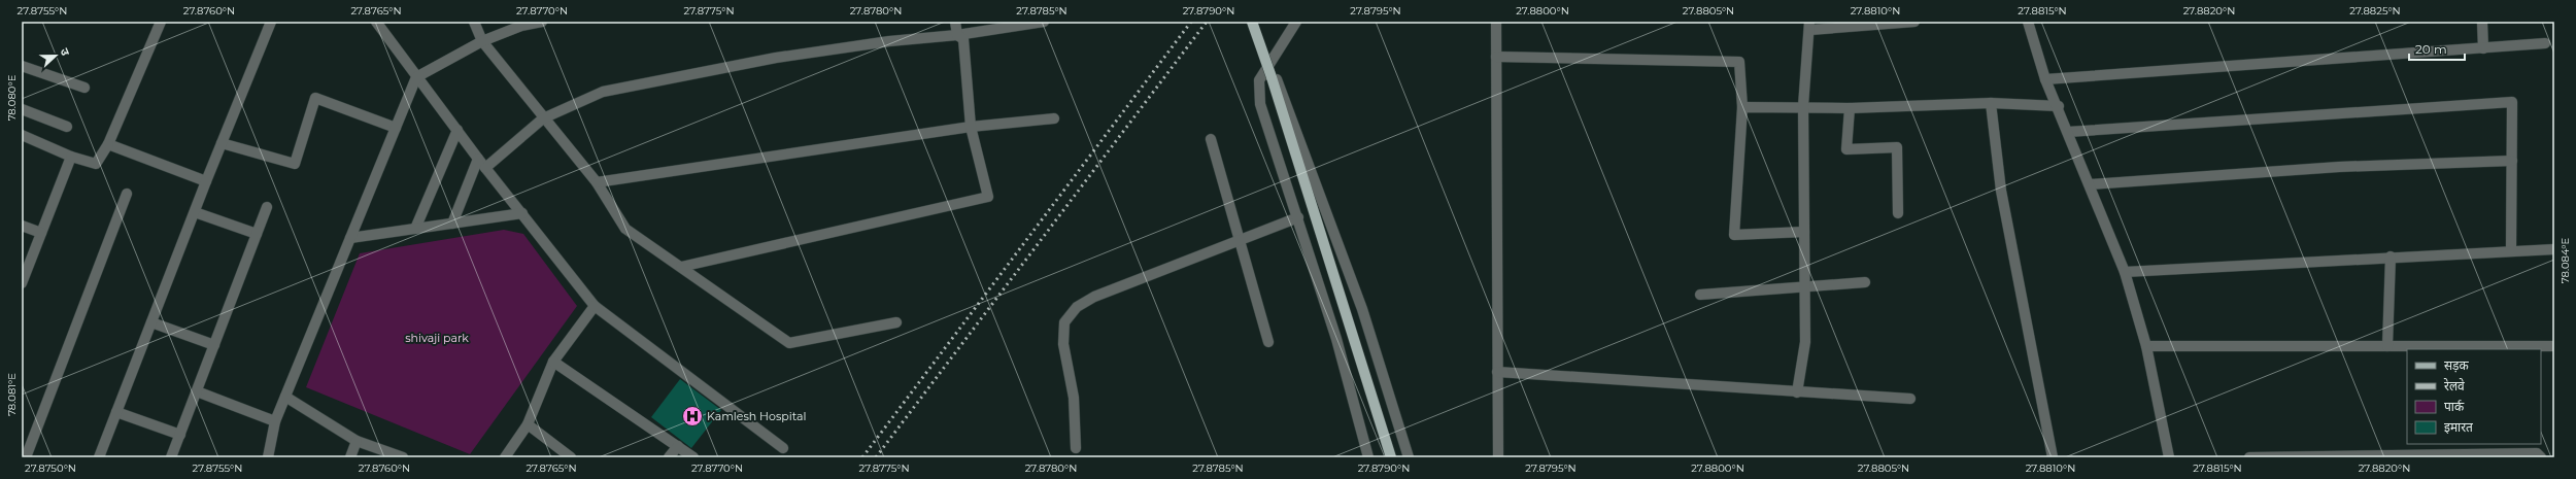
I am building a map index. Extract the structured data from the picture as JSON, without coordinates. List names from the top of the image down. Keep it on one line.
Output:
{"parks":["shivaji park"],"places":{"hospital":["Kamlesh Hospital"]},"legend":["सड़क","रेलवे","पार्क","इमारत"],"scale_bar":"20 m","north":"right","coordinates":["27.8755°N","27.8760°N","27.8765°N","27.8770°N","27.8775°N","27.8780°N","27.8785°N","27.8790°N","27.8795°N","27.8800°N","27.8805°N","27.8810°N","27.8815°N","27.8820°N","27.8825°N","78.080°E","78.084°E","78.081°E","27.8750°N"]}
